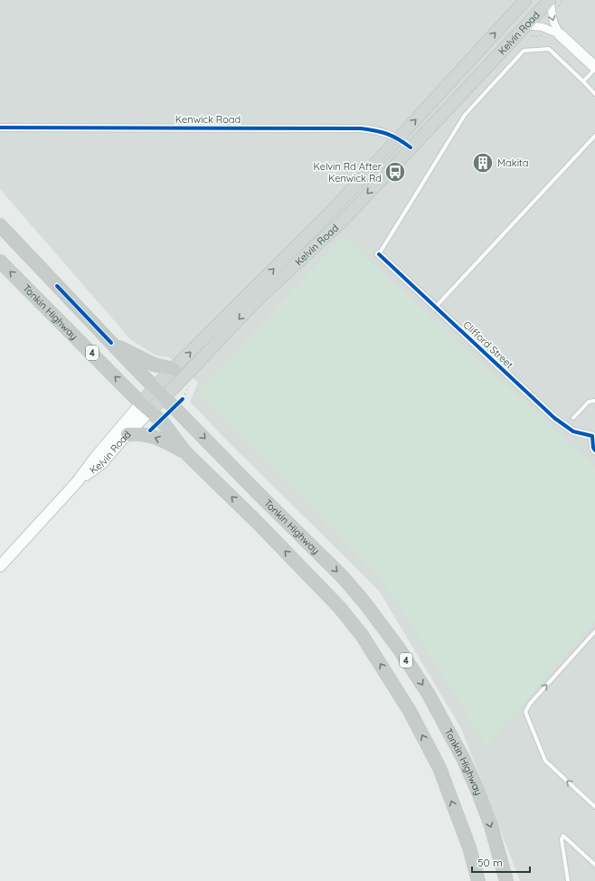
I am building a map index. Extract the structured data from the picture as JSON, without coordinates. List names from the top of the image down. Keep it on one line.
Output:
{"streets":{"highway":["Tonkin Highway","4"],"main road":["Kelvin Road"],"street":["Kenwick Road","Clifford Street"]},"crossings":[["Kelvin Road","Kenwick Road"],["Kelvin Road","Tonkin Highway"]],"places":{"building":["Makita"],"bus stop":["Kelvin Rd After Kenwick Rd"]},"scale_bar":"50 m"}
